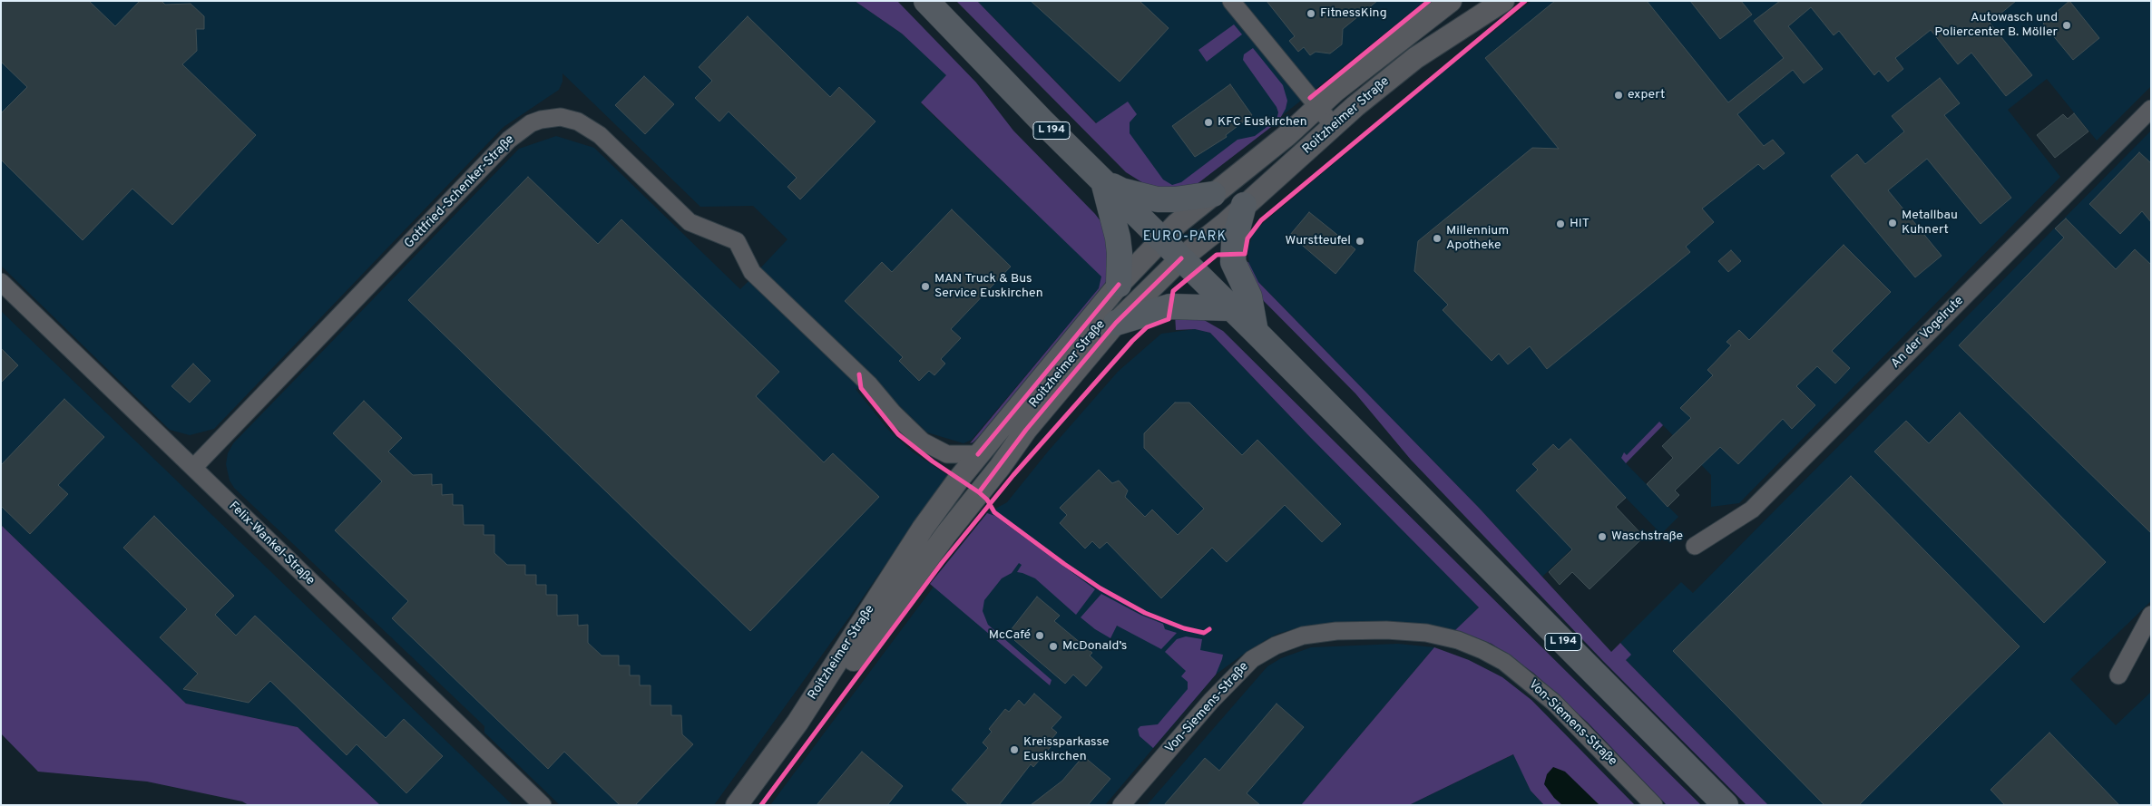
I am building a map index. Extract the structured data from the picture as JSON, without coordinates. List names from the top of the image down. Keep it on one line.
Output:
{"streets":{"main road":["L 194"],"street":["Roitzheimer Straße","Gottfried-Schenker-Straße","An der Vogelrute","Felix-Wankel-Straße","Von-Siemens-Straße"]},"crossings":[["Roitzheimer Straße","L 194"],["Roitzheimer Straße","Gottfried-Schenker-Straße"],["Gottfried-Schenker-Straße","Felix-Wankel-Straße"]],"districts":["EURO-PARK"],"places":["FitnessKing","Autowasch und Poliercenter B. Möller","expert","KFC Euskirchen","Metallbau Kuhnert","HIT","Millennium Apotheke","Wurstteufel","MAN Truck & Bus Service Euskirchen","Waschstraße","McCafé","McDonald’s","Kreissparkasse Euskirchen"]}
